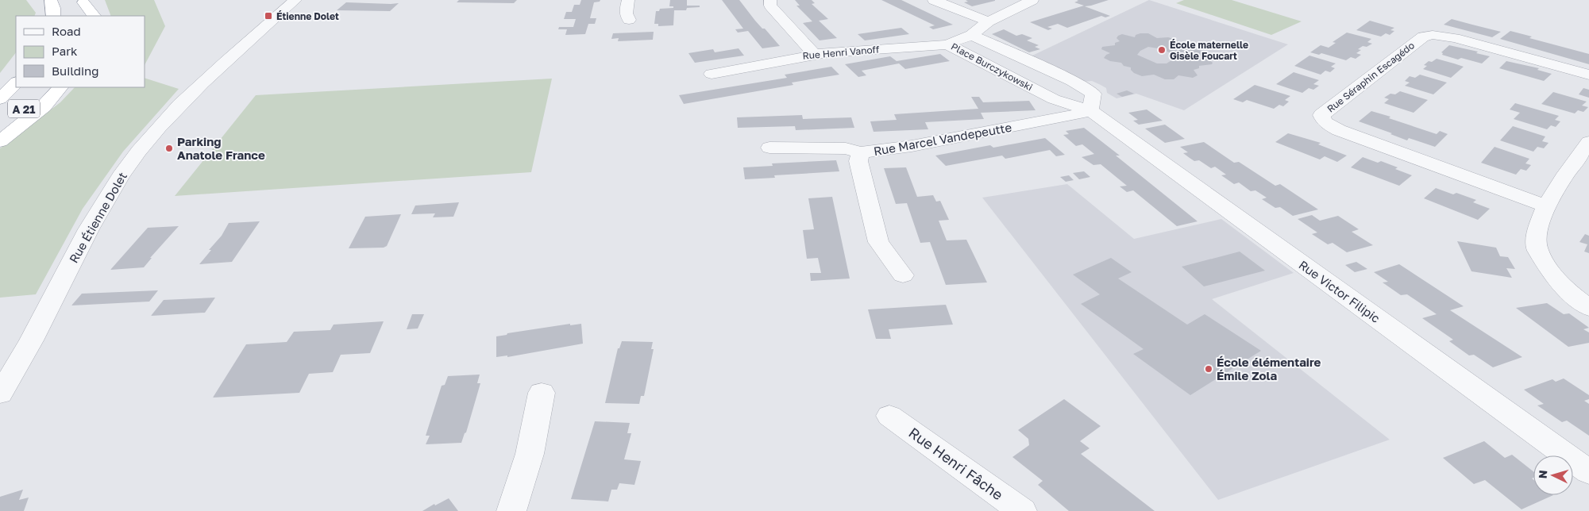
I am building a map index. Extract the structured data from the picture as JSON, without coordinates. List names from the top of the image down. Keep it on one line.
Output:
{"streets":{"highway":["A 21"],"street":["Rue Henri Vanoff","Place Burczykowski","Rue Séraphin Escagédo","Rue Marcel Vandepeutte","Rue Étienne Dolet","Rue Victor Filipic","Rue Henri Fâche"]},"crossings":[["Rue Henri Vanoff","Place Burczykowski"],["Place Burczykowski","Rue Marcel Vandepeutte"],["Place Burczykowski","Rue Victor Filipic"],["Rue Marcel Vandepeutte","Rue Victor Filipic"]],"places":{"transit":["Étienne Dolet"],"other":["École maternelle Gisèle Foucart","Parking Anatole France","École élémentaire Émile Zola"]},"legend":["Road","Park","Building"],"north":"left"}
